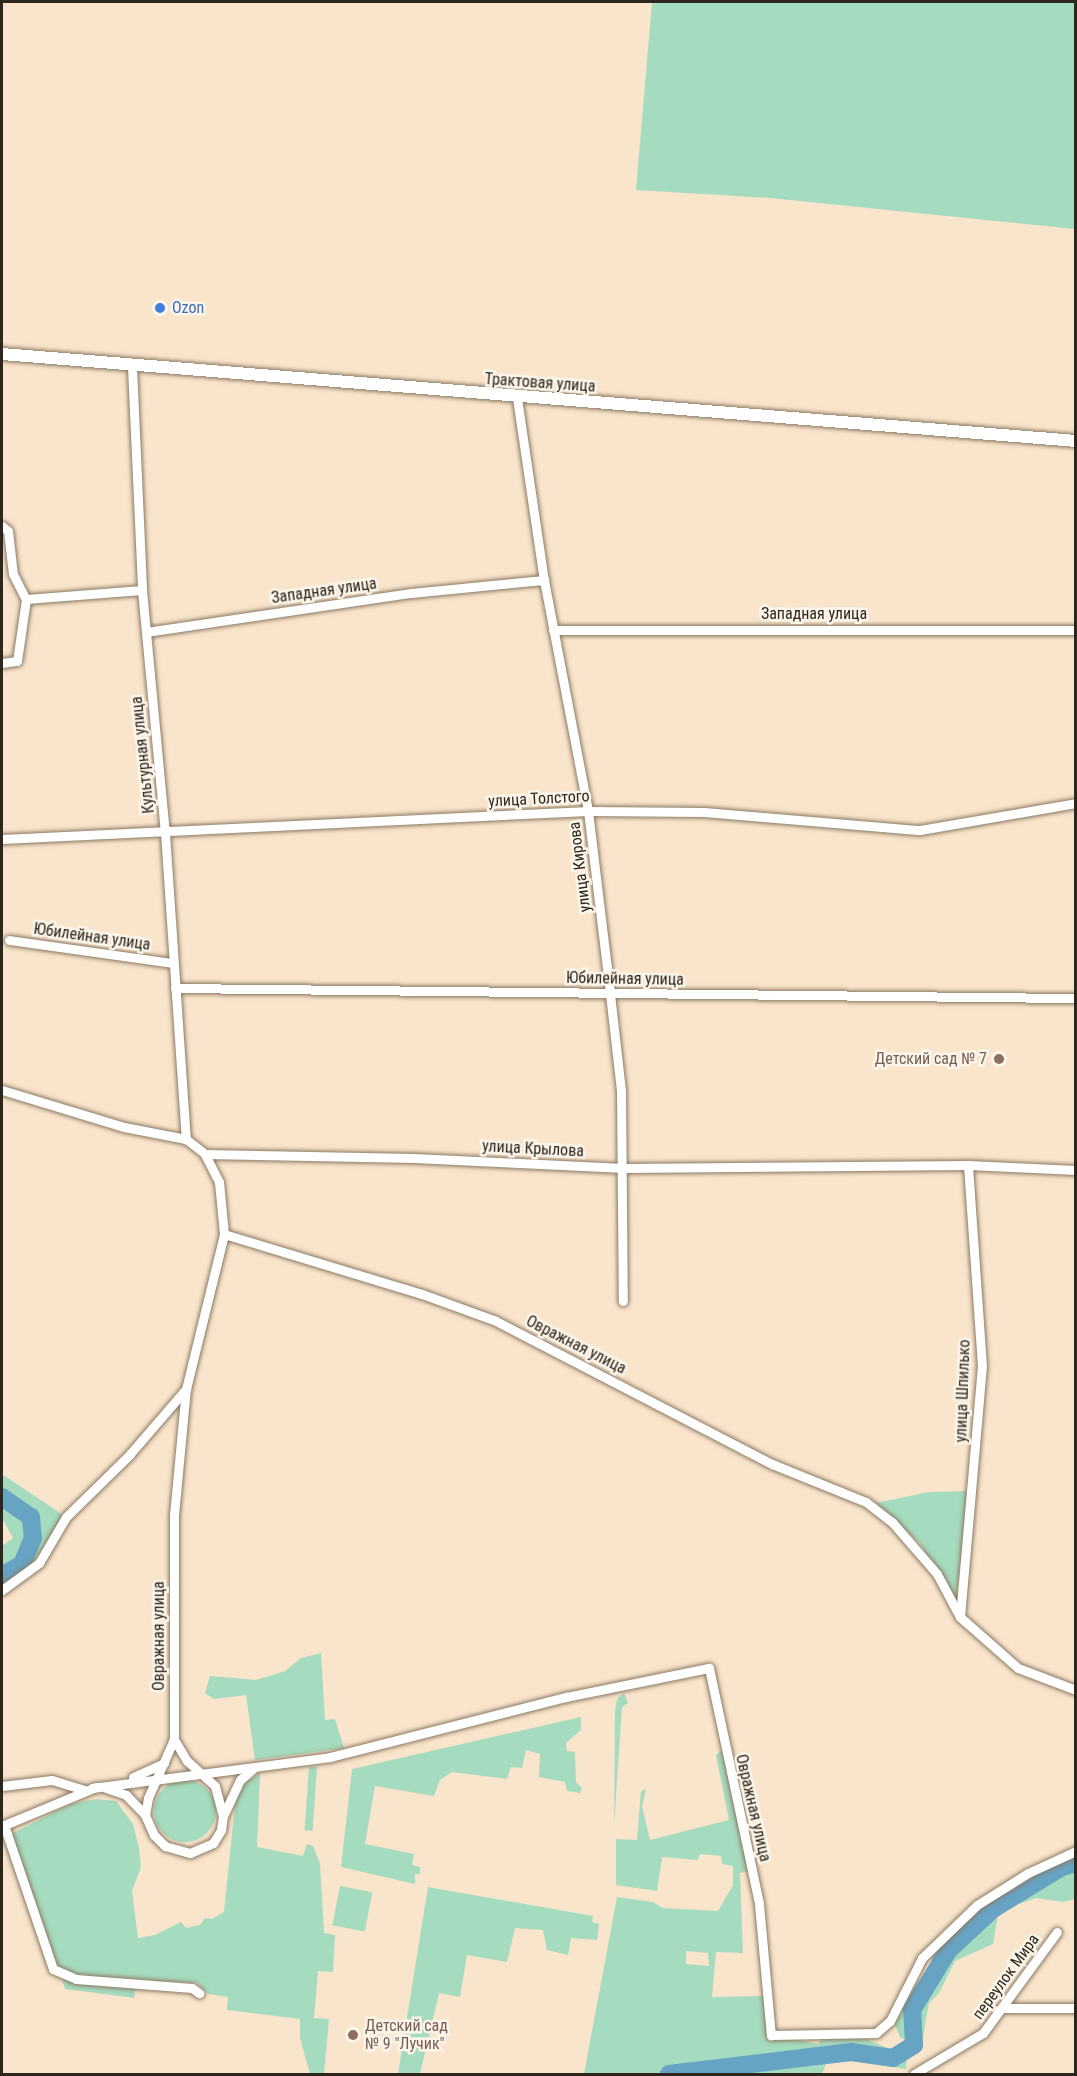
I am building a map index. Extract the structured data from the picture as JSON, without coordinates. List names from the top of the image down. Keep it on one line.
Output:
{"streets":{"main road":["Трактовая улица"],"street":["Западная улица","Культурная улица","улица Толстого","улица Кирова","Юбилейная улица","улица Крылова","Овражная улица","улица Шпилько","переулок Мира"]},"crossings":[["Трактовая улица","Культурная улица"],["Трактовая улица","улица Кирова"],["Западная улица","Культурная улица"],["Западная улица","улица Кирова"],["Культурная улица","улица Толстого"],["Культурная улица","Юбилейная улица"],["улица Толстого","улица Кирова"],["улица Кирова","Юбилейная улица"],["улица Кирова","улица Крылова"],["улица Крылова","Овражная улица"],["улица Крылова","улица Шпилько"],["Овражная улица","улица Шпилько"]],"places":["Ozon","Детский сад № 7","Детский сад № 9 \"Лучик\""]}
